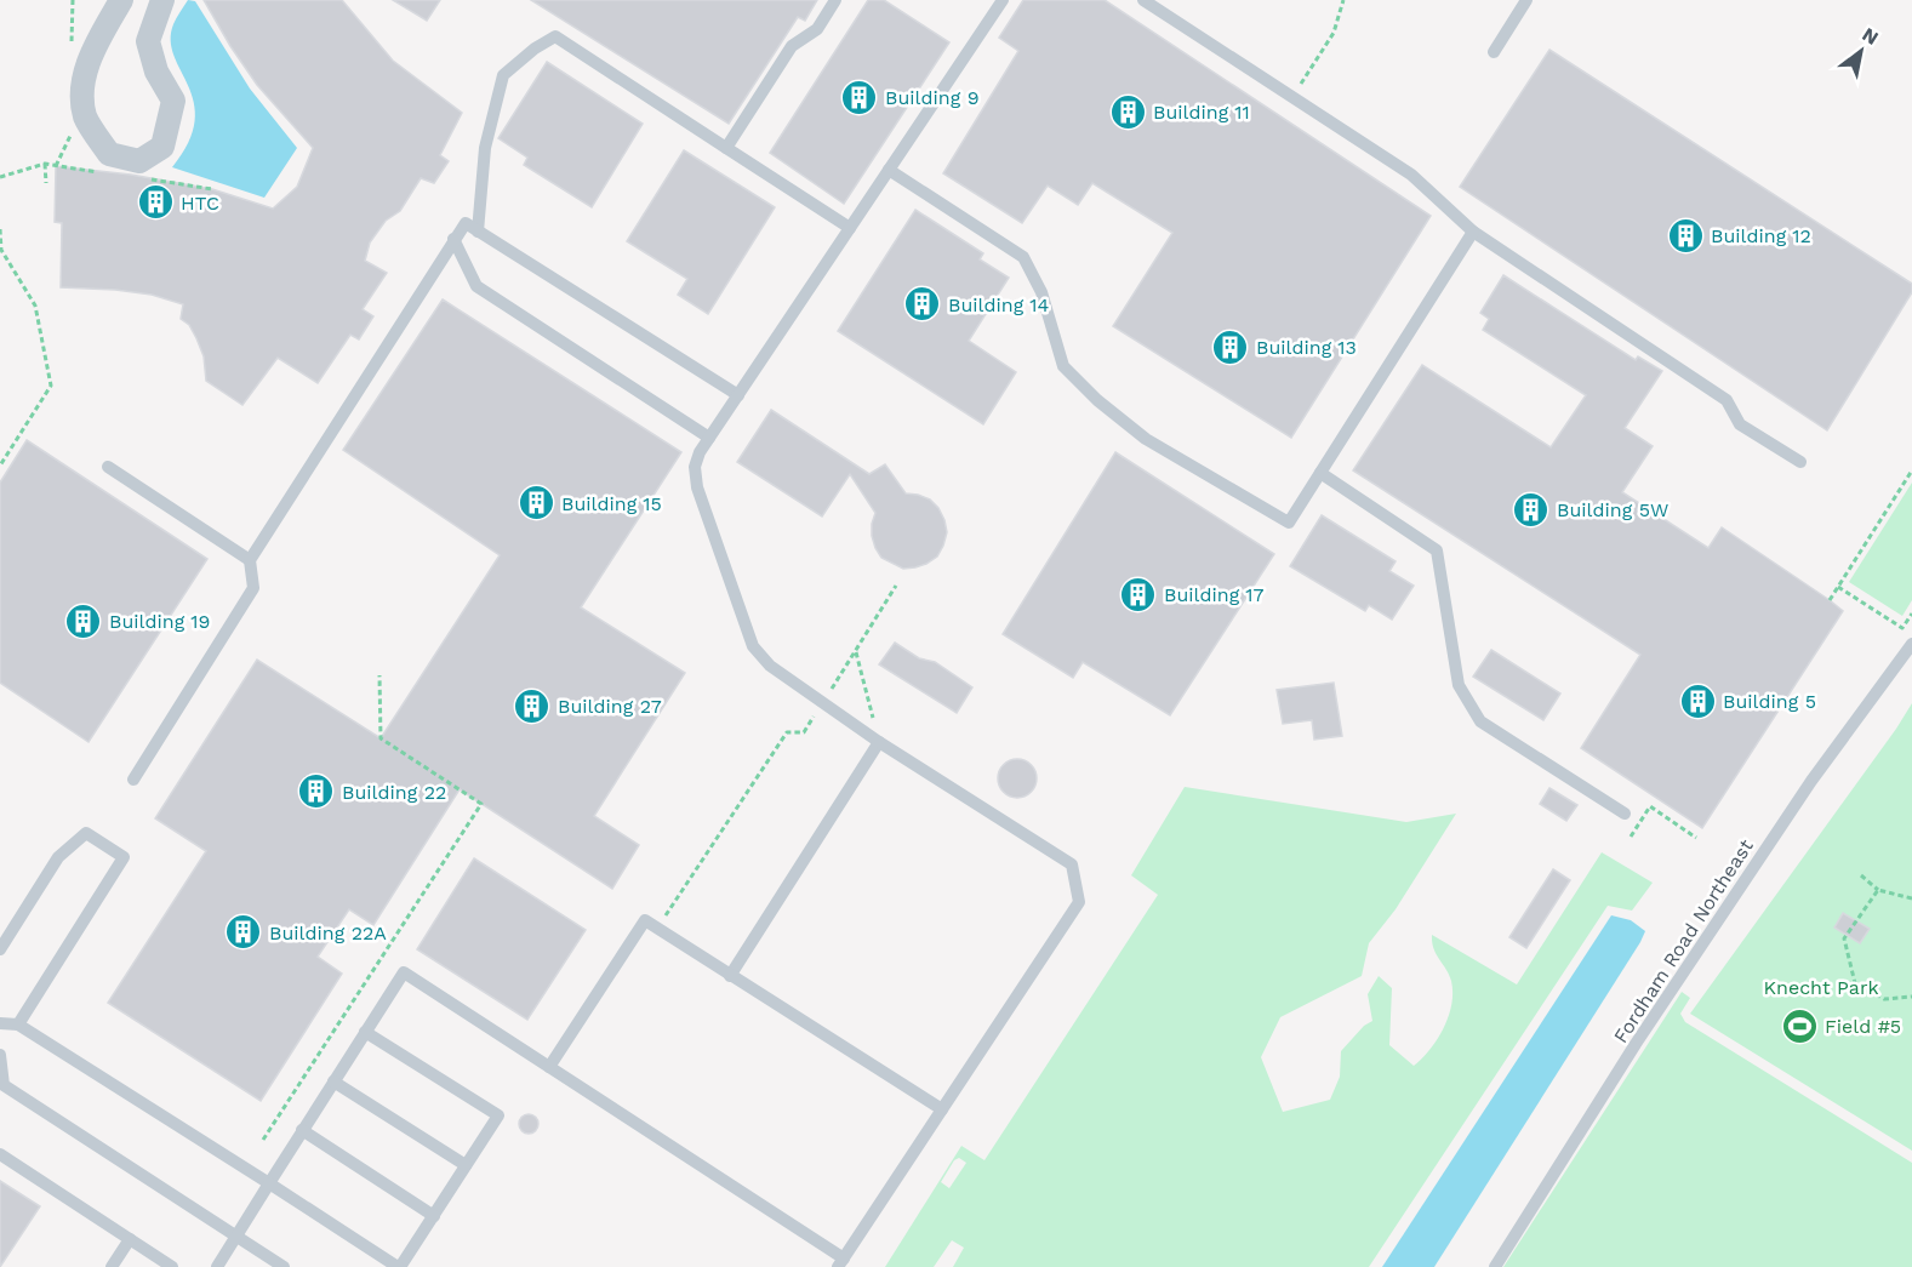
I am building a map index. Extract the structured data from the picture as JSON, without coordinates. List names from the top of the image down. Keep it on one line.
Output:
{"streets":{"lane":["Fordham Road Northeast"]},"parks":["Knecht Park"],"places":{"building":["Building 9","Building 11","HTC","Building 12","Building 14","Building 13","Building 15","Building 5W","Building 17","Building 19","Building 5","Building 27","Building 22","Building 22A"],"sports":["Field #5"]},"north":"top right"}
